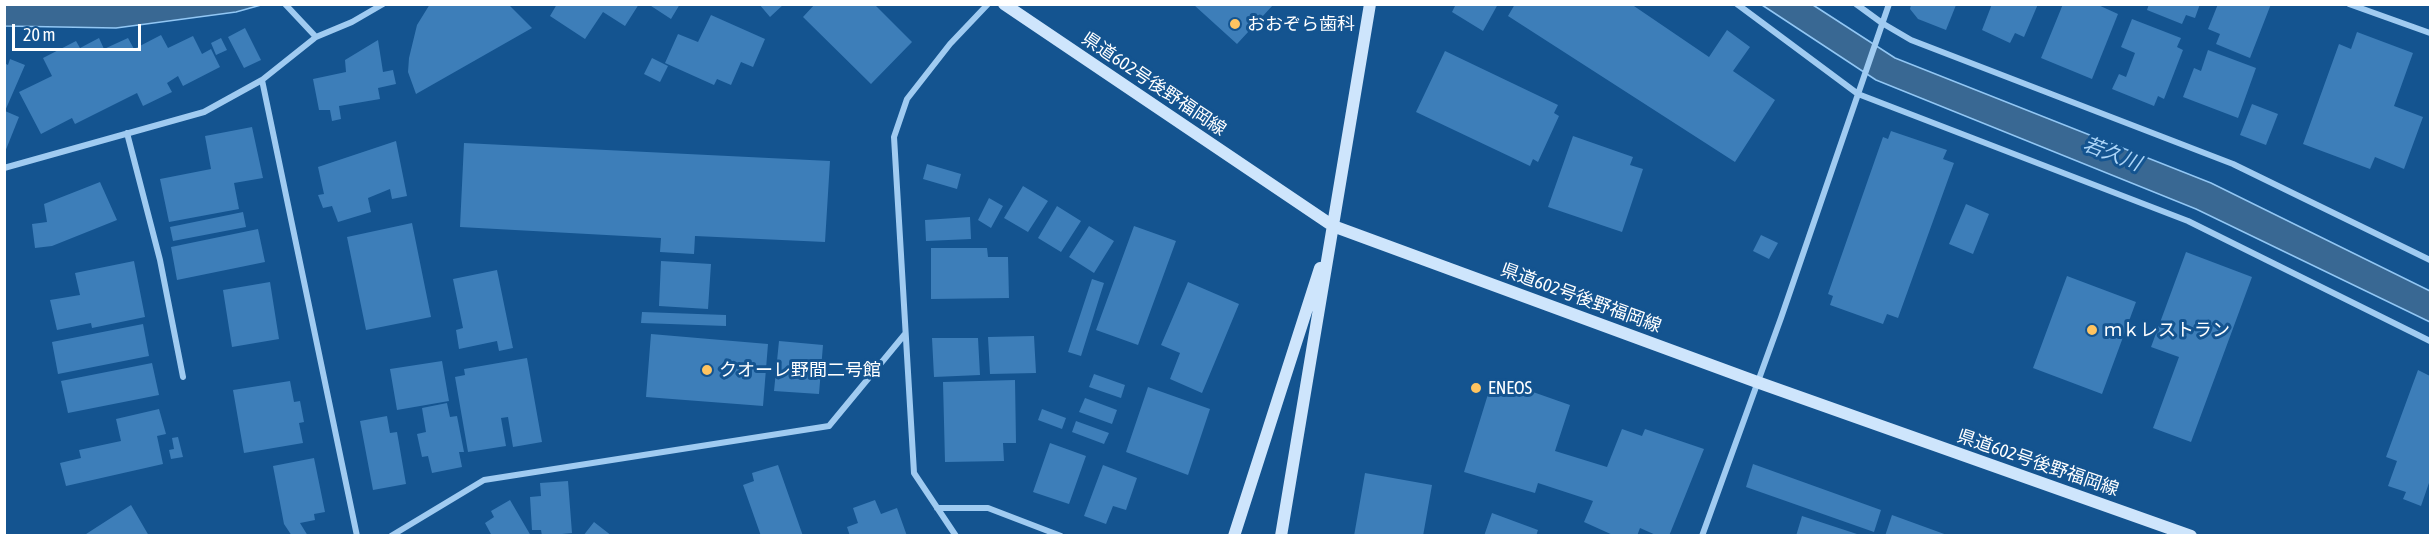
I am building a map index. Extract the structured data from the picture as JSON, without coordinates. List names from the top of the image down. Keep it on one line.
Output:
{"streets":{"main road":["県道602号後野福岡線"]},"water":["若久川"],"places":["おおぞら歯科","ｍｋレストラン","クオーレ野間二号館","ENEOS"],"scale_bar":"20 m"}
